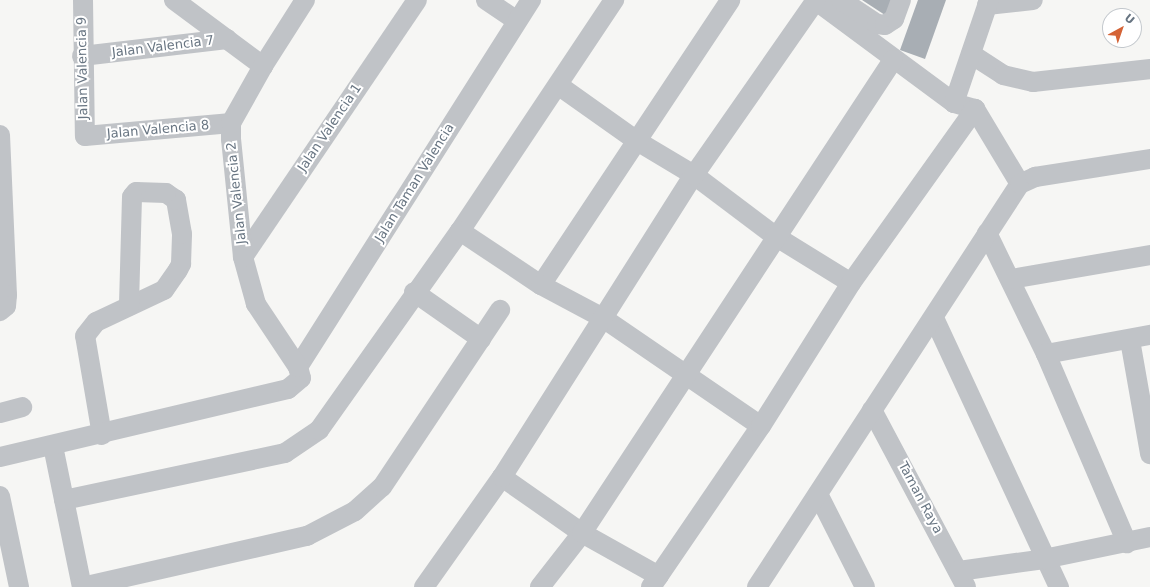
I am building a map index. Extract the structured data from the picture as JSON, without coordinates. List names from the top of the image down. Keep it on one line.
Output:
{"streets":{"street":["Jalan Valencia 7","Jalan Valencia 9","Jalan Valencia 1","Jalan Valencia 8","Jalan Taman Valencia","Jalan Valencia 2","Taman Raya"]},"crossings":[["Jalan Valencia 7","Jalan Valencia 9"],["Jalan Valencia 9","Jalan Valencia 8"],["Jalan Valencia 1","Jalan Valencia 2"],["Jalan Valencia 8","Jalan Valencia 2"],["Jalan Taman Valencia","Jalan Valencia 2"]],"north":"top right"}
